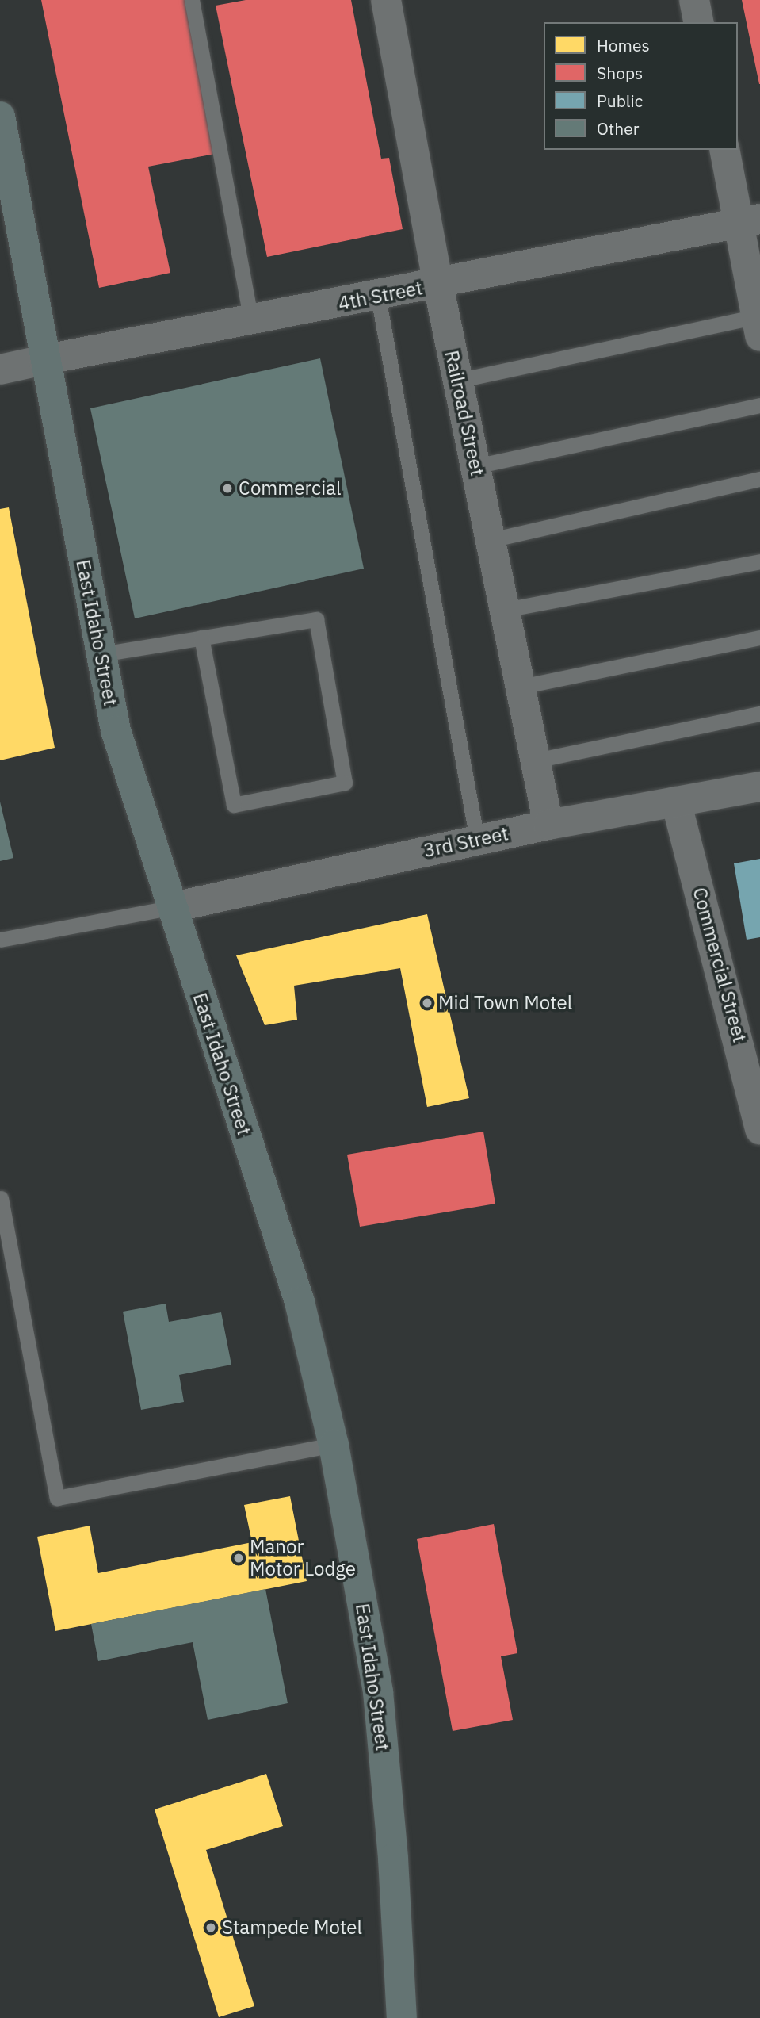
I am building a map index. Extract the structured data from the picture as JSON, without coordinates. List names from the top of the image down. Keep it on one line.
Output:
{"streets":{"main road":["East Idaho Street"],"street":["4th Street","Railroad Street","3rd Street","Commercial Street"]},"crossings":[["4th Street","Railroad Street"],["4th Street","East Idaho Street"],["Railroad Street","3rd Street"],["East Idaho Street","3rd Street"],["3rd Street","Commercial Street"]],"places":["Commercial","Mid Town Motel","Manor Motor Lodge","Stampede Motel"],"legend":["Homes","Shops","Public","Other"]}
